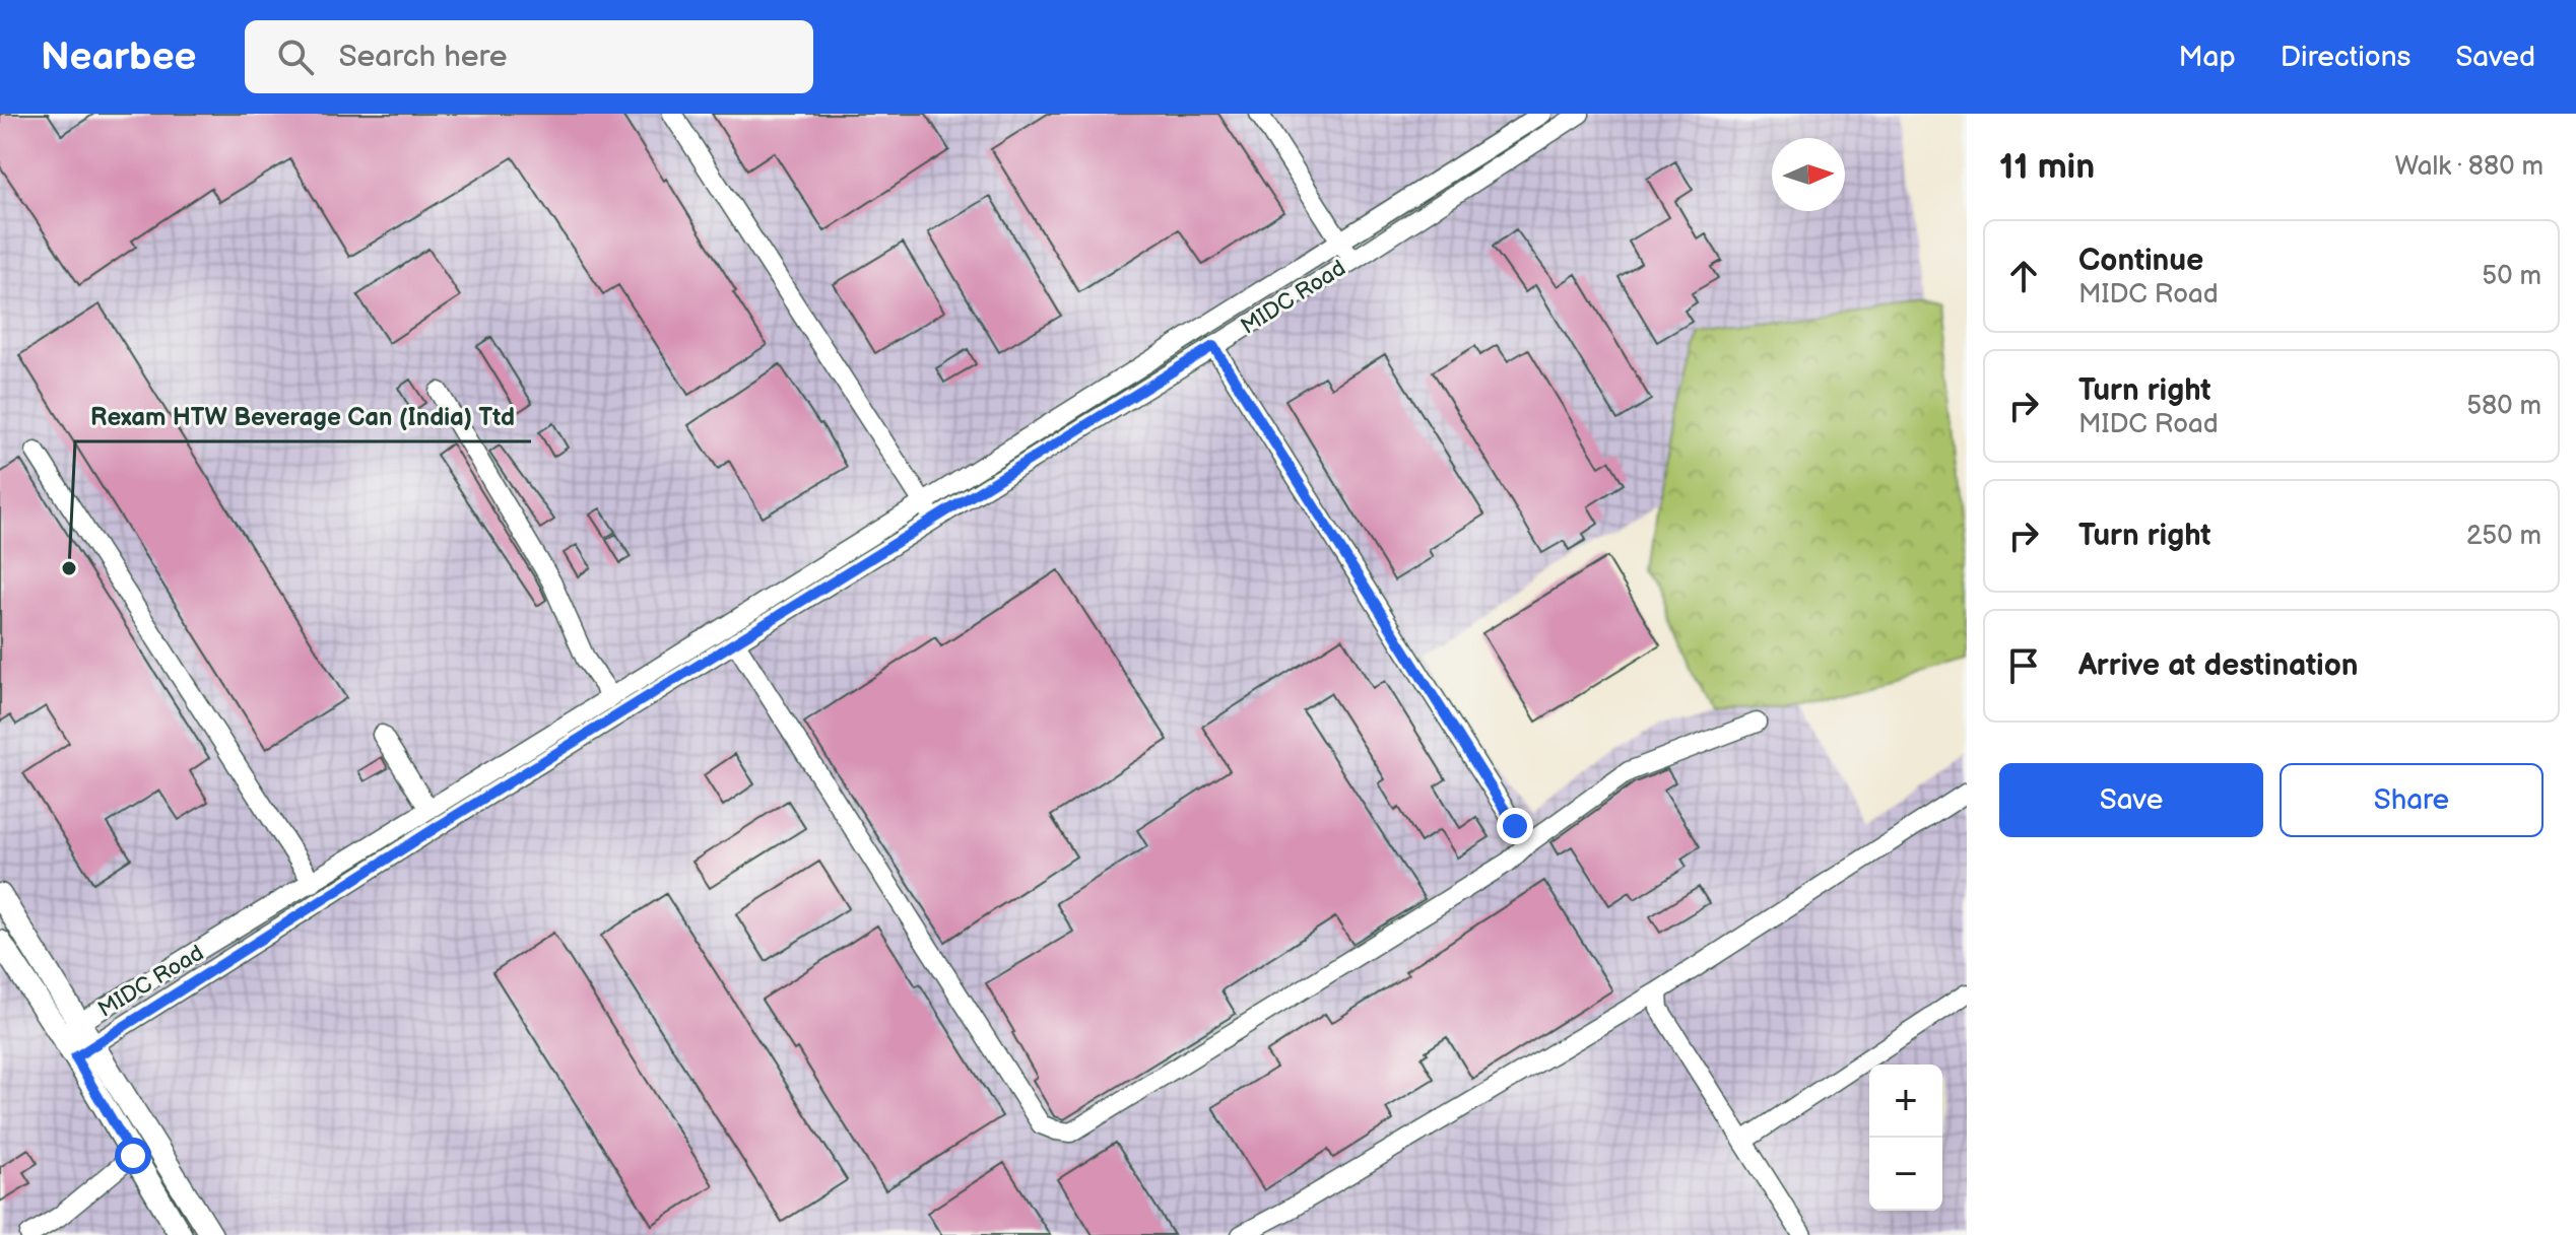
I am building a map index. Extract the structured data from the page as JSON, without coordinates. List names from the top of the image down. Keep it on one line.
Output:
{"streets":{"main road":["MIDC Road"]},"places":["Rexam HTW Beverage Can (India) Ttd"],"north":"right","page":{"header":"Nearbee","search":"Search here","nav":["Map","Directions","Saved"],"heading":["11 min","Walk · 880 m"],"list":[["Continue","MIDC Road","50 m"],["Turn right","MIDC Road","580 m"],["Turn right","250 m"],"Arrive at destination"],"buttons":["Save","Share"],"map_buttons":["+","−"]}}
